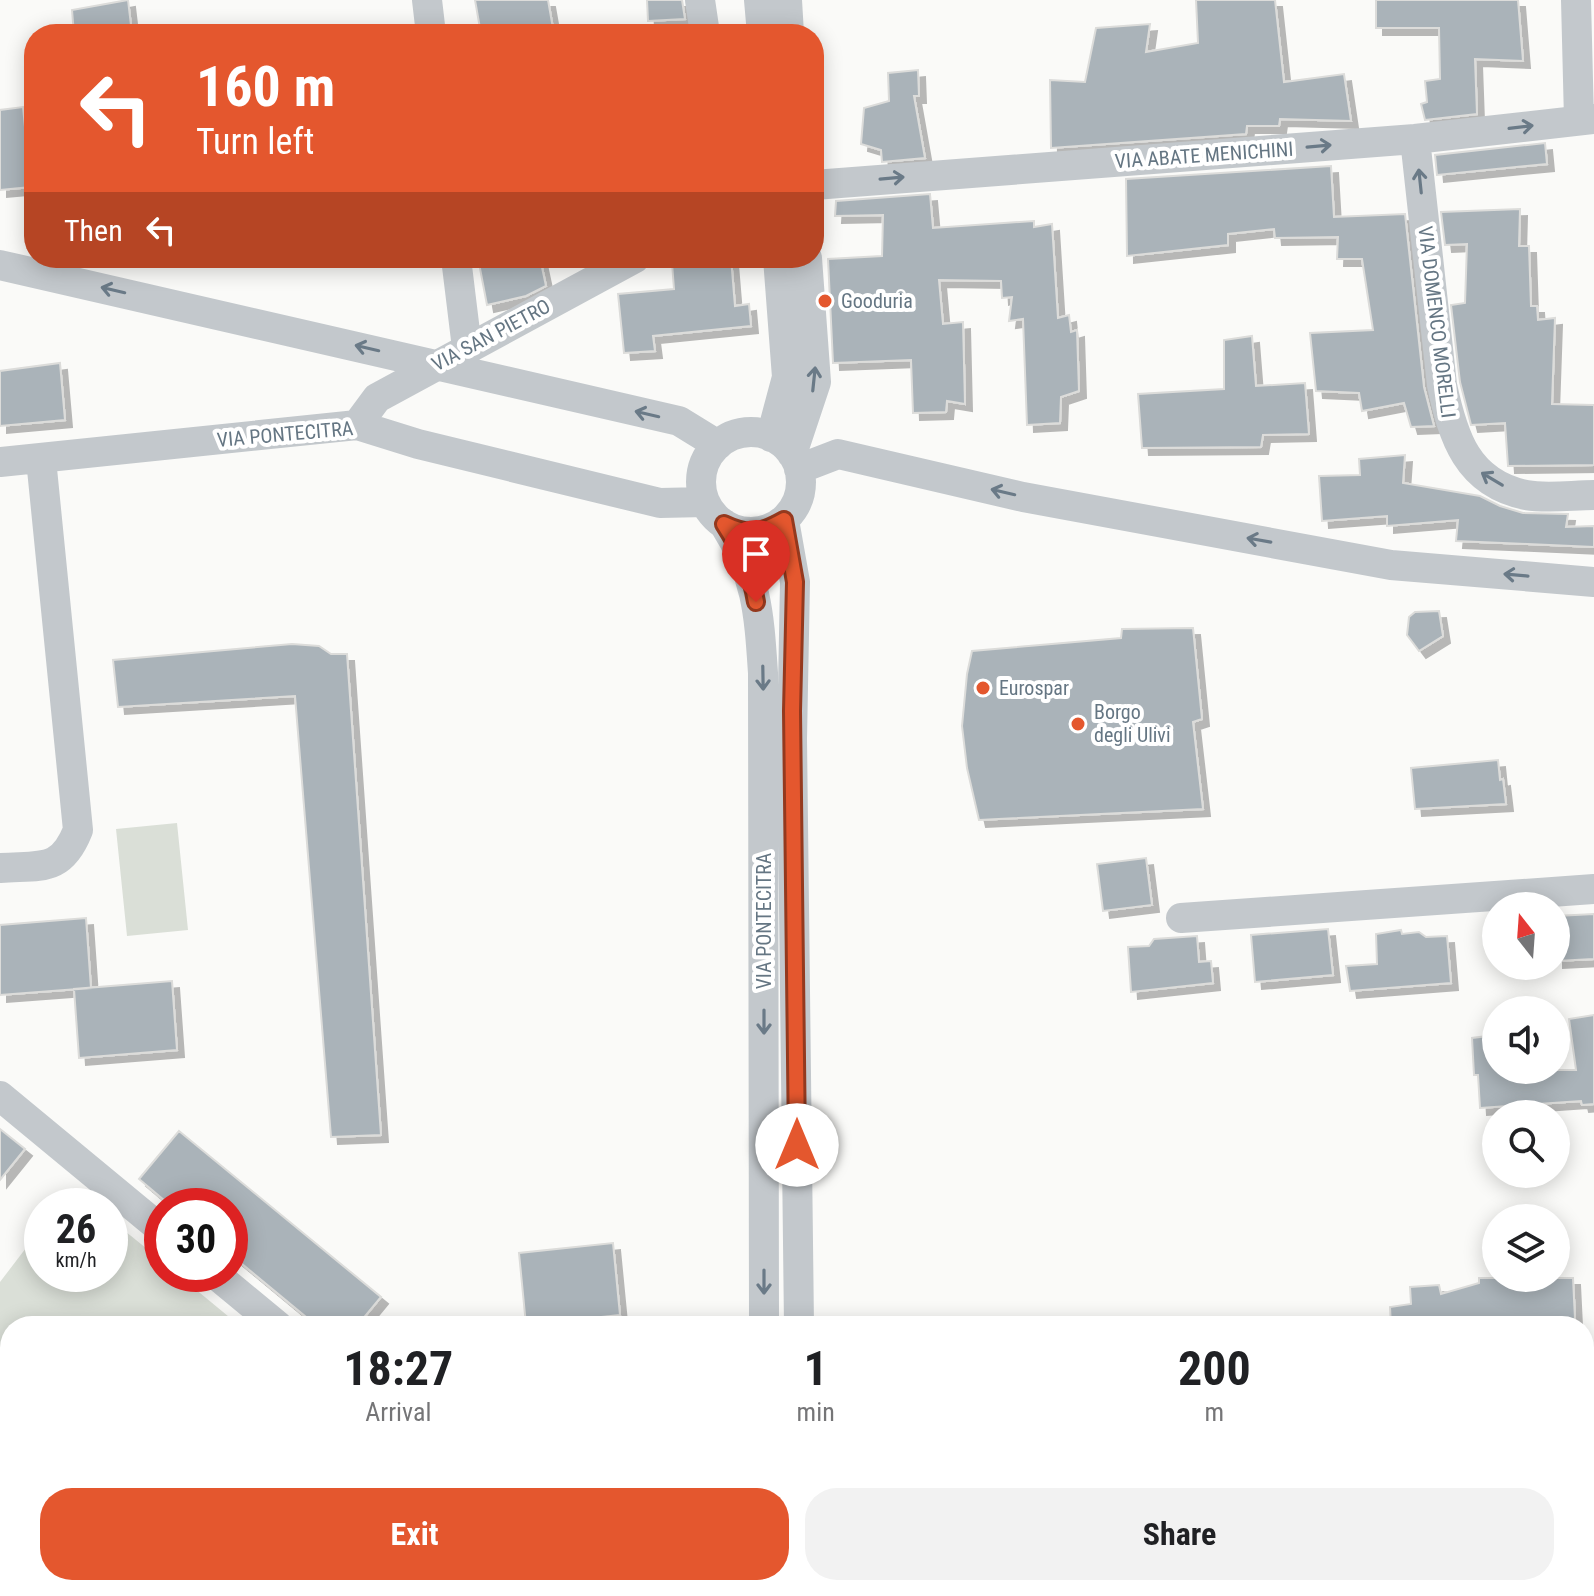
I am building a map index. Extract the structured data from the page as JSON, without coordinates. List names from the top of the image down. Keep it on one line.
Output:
{"streets":{"street":["VIA ABATE MENICHINI","VIA DOMENCO MORELLI","VIA SAN PIETRO","VIA PONTECITRA"]},"crossings":[["VIA ABATE MENICHINI","VIA DOMENCO MORELLI"],["VIA SAN PIETRO","VIA PONTECITRA"]],"one_way":["VIA ABATE MENICHINI","VIA DOMENCO MORELLI"],"places":["Gooduria","Eurospar","Borgo degli Ulivi"],"north":"top","page":{"turn":["160 m","Turn left"],"then":"Then","speed":"26 km/h","limit":"30","eta":["18:27","Arrival","1","min","200","m"],"buttons":["Exit","Share"]}}
